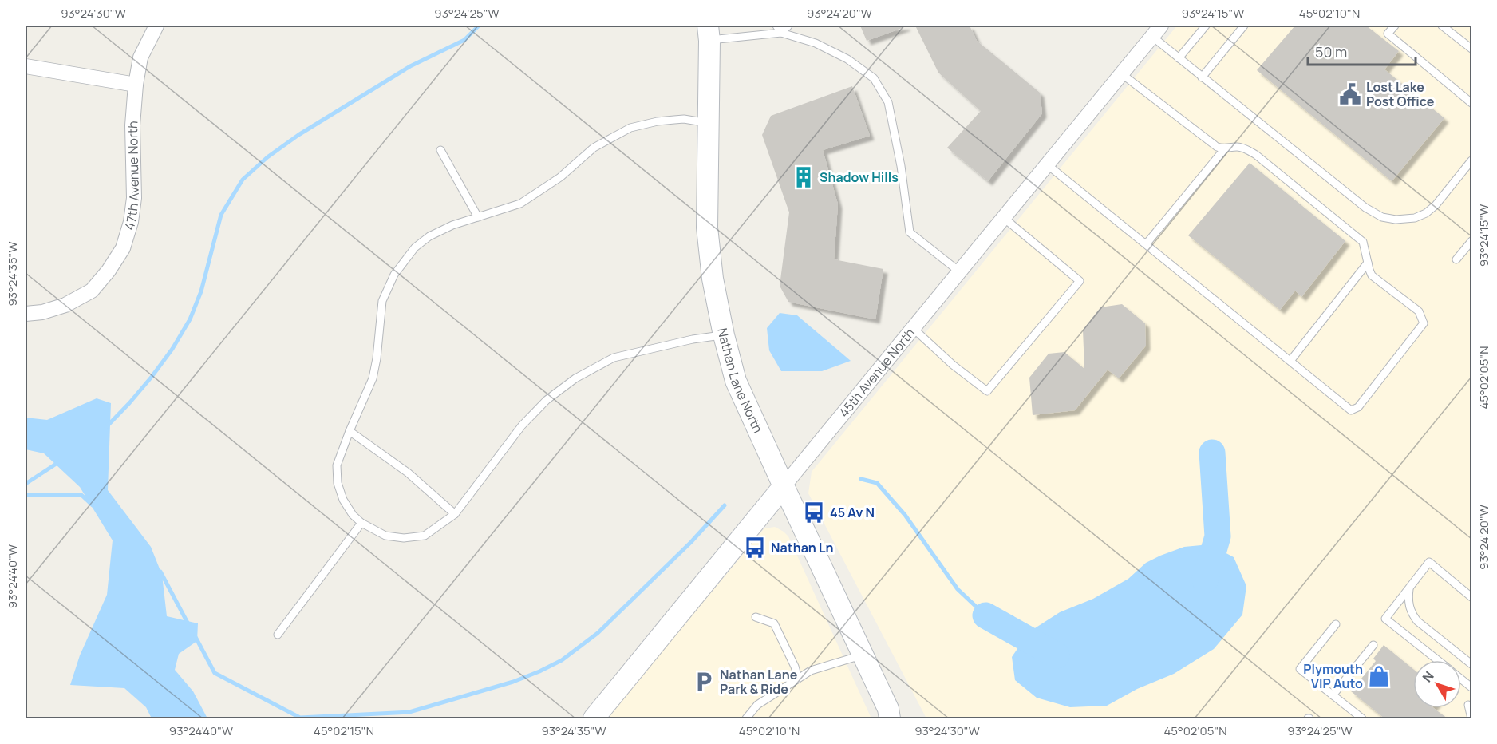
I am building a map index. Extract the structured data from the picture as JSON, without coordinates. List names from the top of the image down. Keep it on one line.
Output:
{"streets":{"street":["47th Avenue North","45th Avenue North","Nathan Lane North"]},"crossings":[["45th Avenue North","Nathan Lane North"]],"places":{"public building":["Lost Lake Post Office"],"building":["Shadow Hills"],"bus stop":["45 Av N","Nathan Ln"],"shop":["Plymouth VIP Auto"],"parking":["Nathan Lane Park & Ride"]},"scale_bar":"50 m","north":"top left","coordinates":["93°24'30\"W","93°24'25\"W","93°24'20\"W","93°24'15\"W","45°02'10\"N","93°24'35\"W","45°02'05\"N","93°24'40\"W","45°02'15\"N"]}
